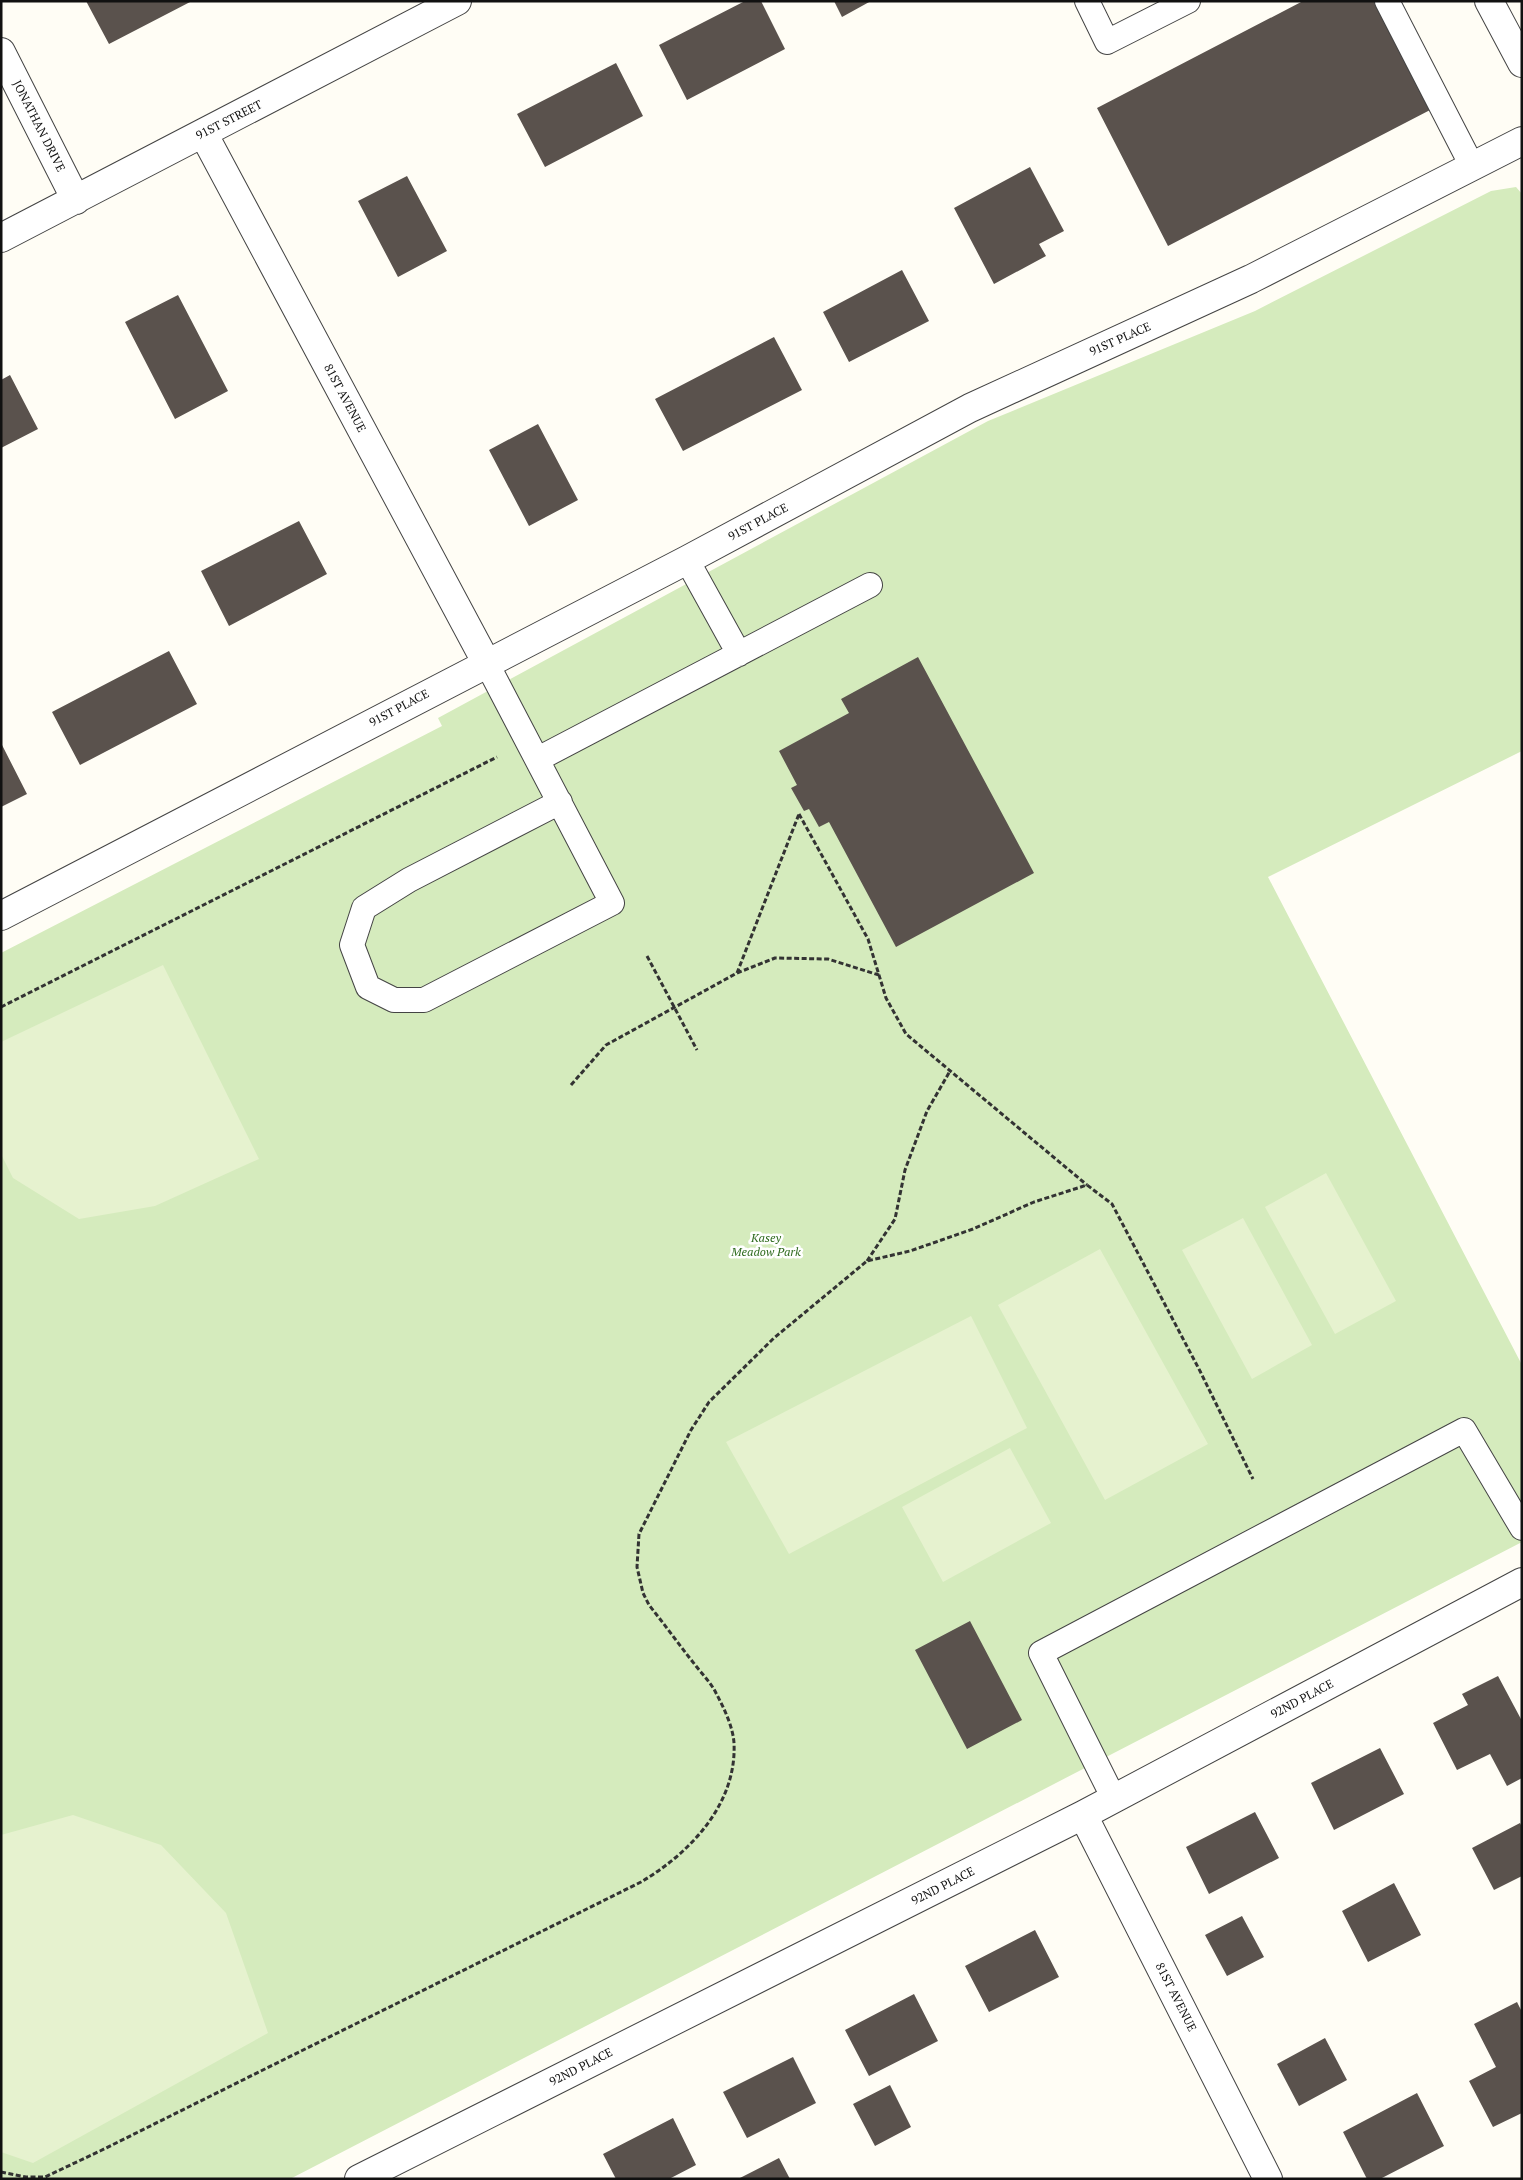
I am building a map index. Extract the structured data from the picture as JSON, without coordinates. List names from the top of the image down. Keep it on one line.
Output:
{"streets":{"street":["91ST STREET","JONATHAN DRIVE","91ST PLACE","81ST AVENUE","92ND PLACE"]},"crossings":[["91ST STREET","JONATHAN DRIVE"],["91ST STREET","81ST AVENUE"],["91ST PLACE","81ST AVENUE"],["81ST AVENUE","92ND PLACE"]],"parks":["Kasey Meadow Park"]}
